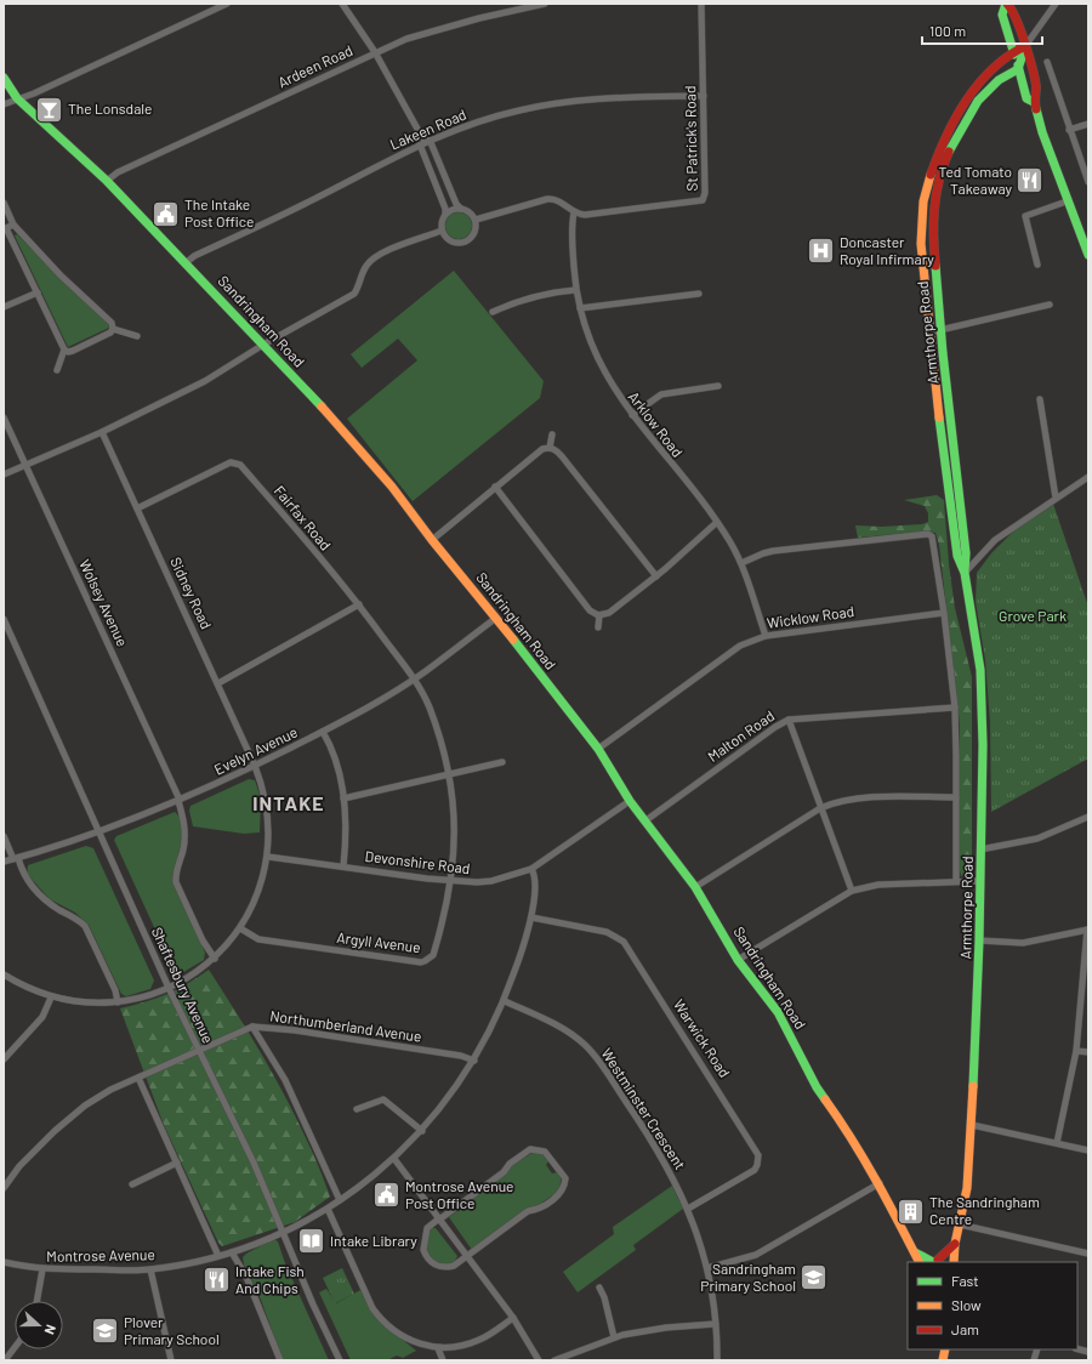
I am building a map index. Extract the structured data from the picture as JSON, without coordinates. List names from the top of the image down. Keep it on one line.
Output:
{"streets":{"street":["Ardeen Road","Lakeen Road","St Patrick's Road","Sandringham Road","Armthorpe Road","Arklow Road","Fairfax Road","Sidney Road","Wolsey Avenue","Wicklow Road","Malton Road","Evelyn Avenue","Devonshire Road","Argyll Avenue","Shaftesbury Avenue","Northumberland Avenue","Warwick Road","Westminster Crescent","Montrose Avenue"]},"crossings":[["Ardeen Road","Sandringham Road"],["Lakeen Road","St Patrick's Road"],["Lakeen Road","Sandringham Road"],["St Patrick's Road","Arklow Road"],["Sandringham Road","Wicklow Road"],["Sandringham Road","Malton Road"],["Sandringham Road","Evelyn Avenue"],["Sandringham Road","Devonshire Road"],["Armthorpe Road","Arklow Road"],["Armthorpe Road","Wicklow Road"],["Armthorpe Road","Malton Road"],["Arklow Road","Wicklow Road"],["Fairfax Road","Sidney Road"],["Fairfax Road","Evelyn Avenue"],["Fairfax Road","Argyll Avenue"],["Sidney Road","Wolsey Avenue"],["Sidney Road","Evelyn Avenue"],["Sidney Road","Devonshire Road"],["Sidney Road","Argyll Avenue"],["Sidney Road","Shaftesbury Avenue"],["Wolsey Avenue","Evelyn Avenue"],["Evelyn Avenue","Argyll Avenue"],["Evelyn Avenue","Shaftesbury Avenue"],["Devonshire Road","Argyll Avenue"],["Devonshire Road","Montrose Avenue"],["Shaftesbury Avenue","Northumberland Avenue"],["Shaftesbury Avenue","Montrose Avenue"],["Northumberland Avenue","Montrose Avenue"],["Warwick Road","Westminster Crescent"],["Warwick Road","Montrose Avenue"],["Westminster Crescent","Montrose Avenue"]],"districts":["INTAKE"],"parks":["Grove Park"],"places":{"bar":["The Lonsdale"],"restaurant":["Ted Tomato Takeaway","Intake Fish And Chips"],"public building":["The Intake Post Office","Montrose Avenue Post Office"],"hospital":["Doncaster Royal Infirmary"],"building":["The Sandringham Centre"],"library":["Intake Library"],"school or university":["Sandringham Primary School","Plover Primary School"]},"legend":["Fast","Slow","Jam"],"scale_bar":"100 m","north":"right"}
